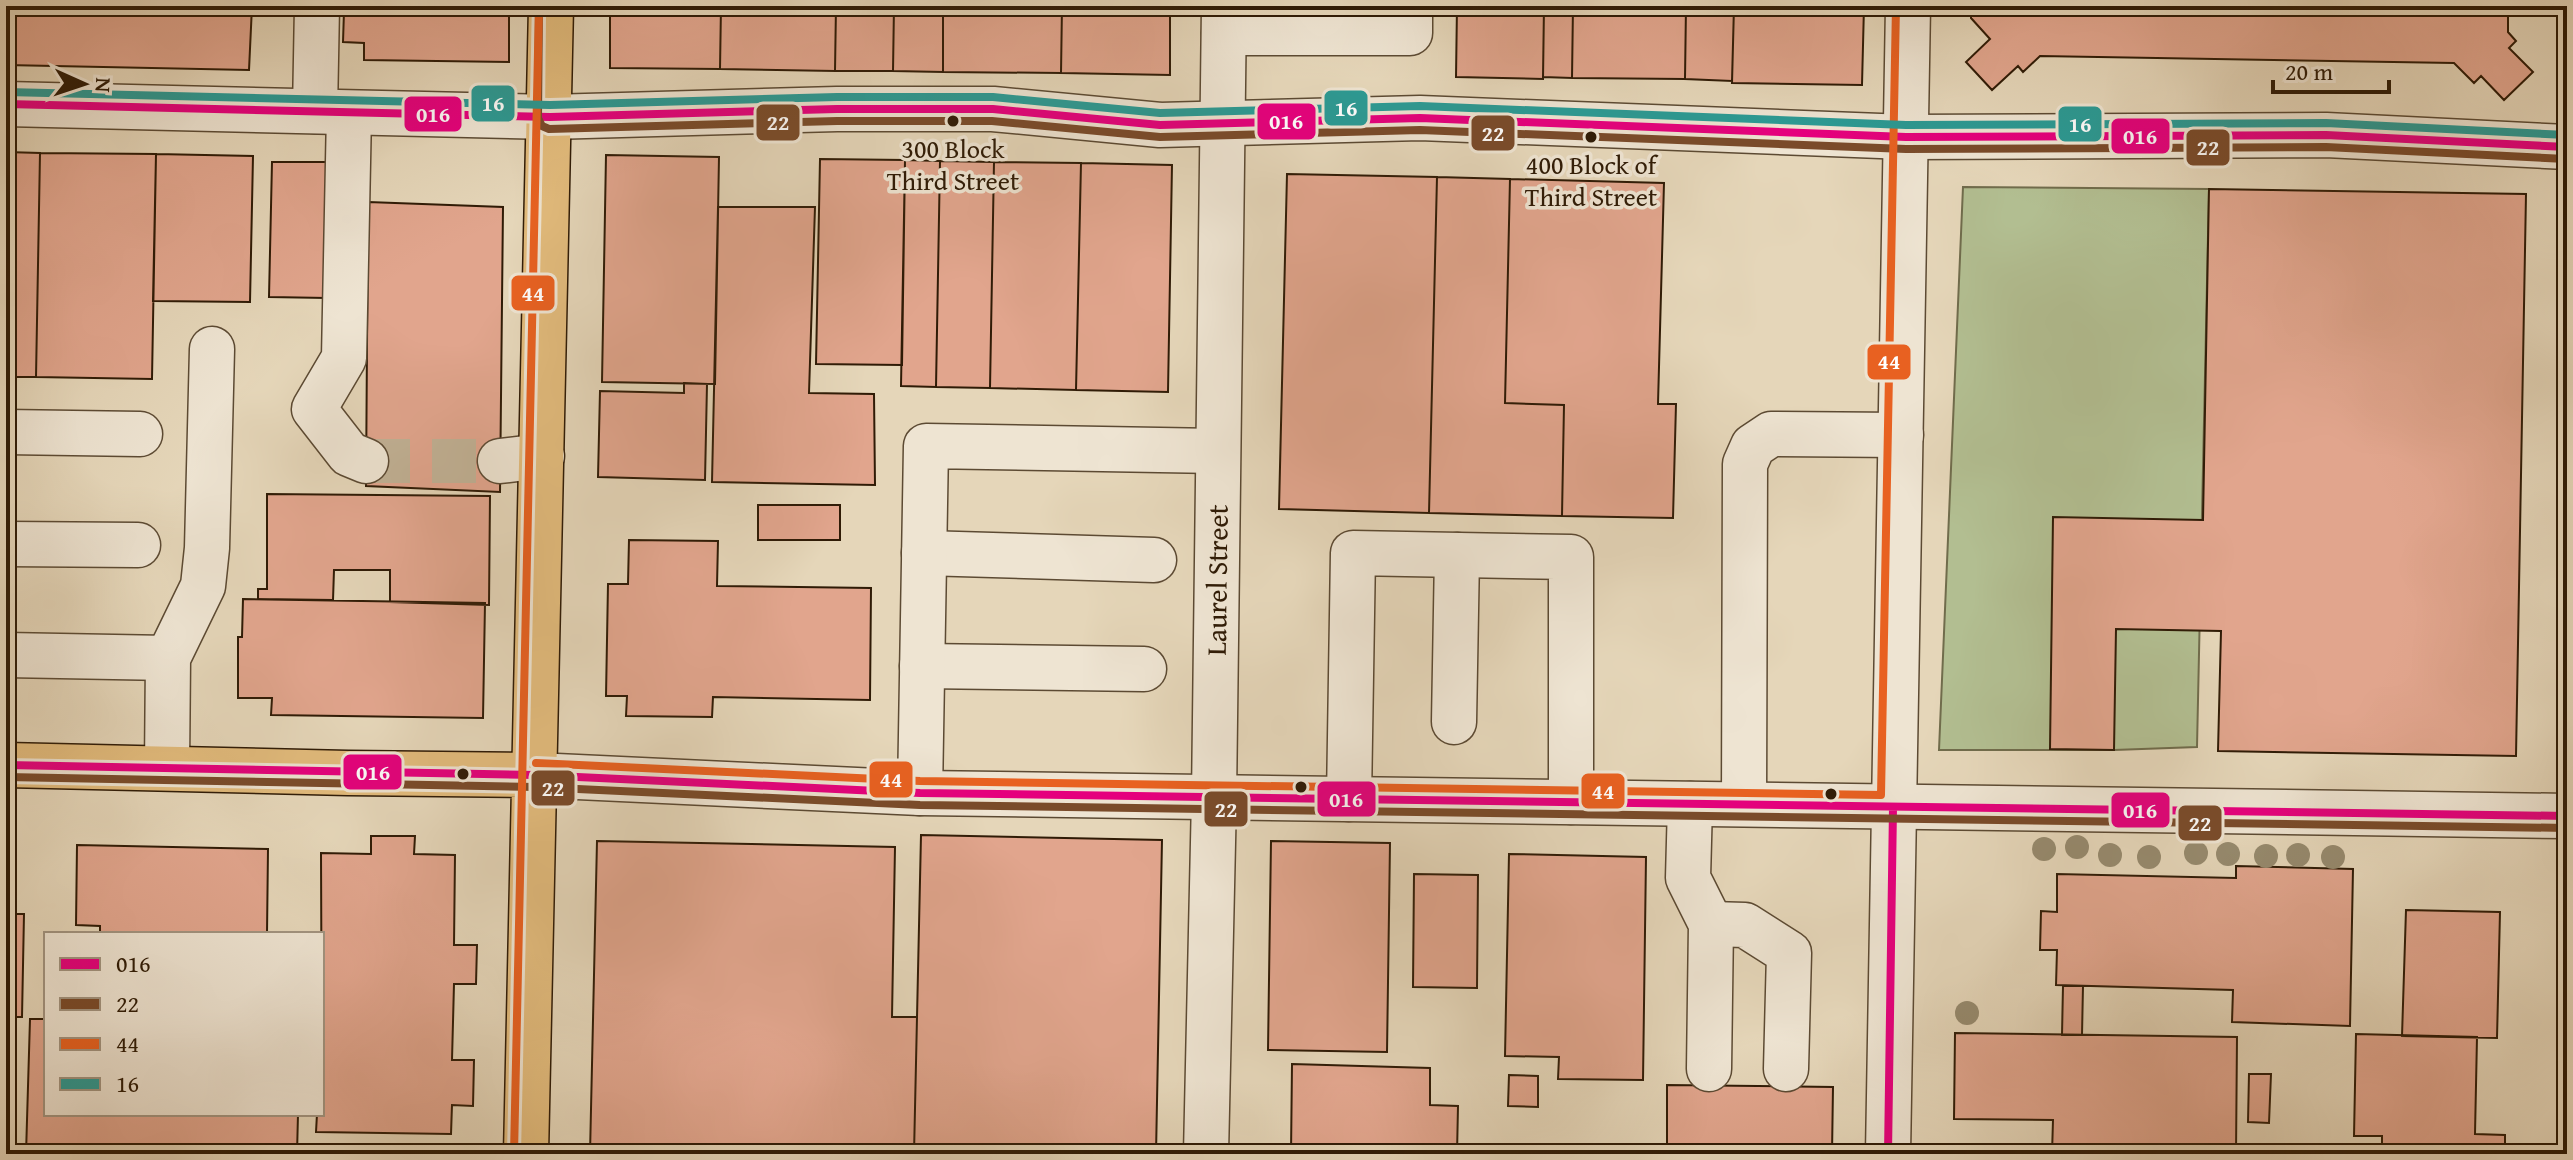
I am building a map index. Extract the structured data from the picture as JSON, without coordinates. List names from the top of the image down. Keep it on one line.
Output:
{"streets":{"street":["Laurel Street"]},"places":["300 Block Third Street","400 Block of Third Street"],"lines":["transit line 22","transit line 44","transit line 16","transit line 016"],"legend":["016","22","44","16"],"scale_bar":"20 m","north":"right"}
